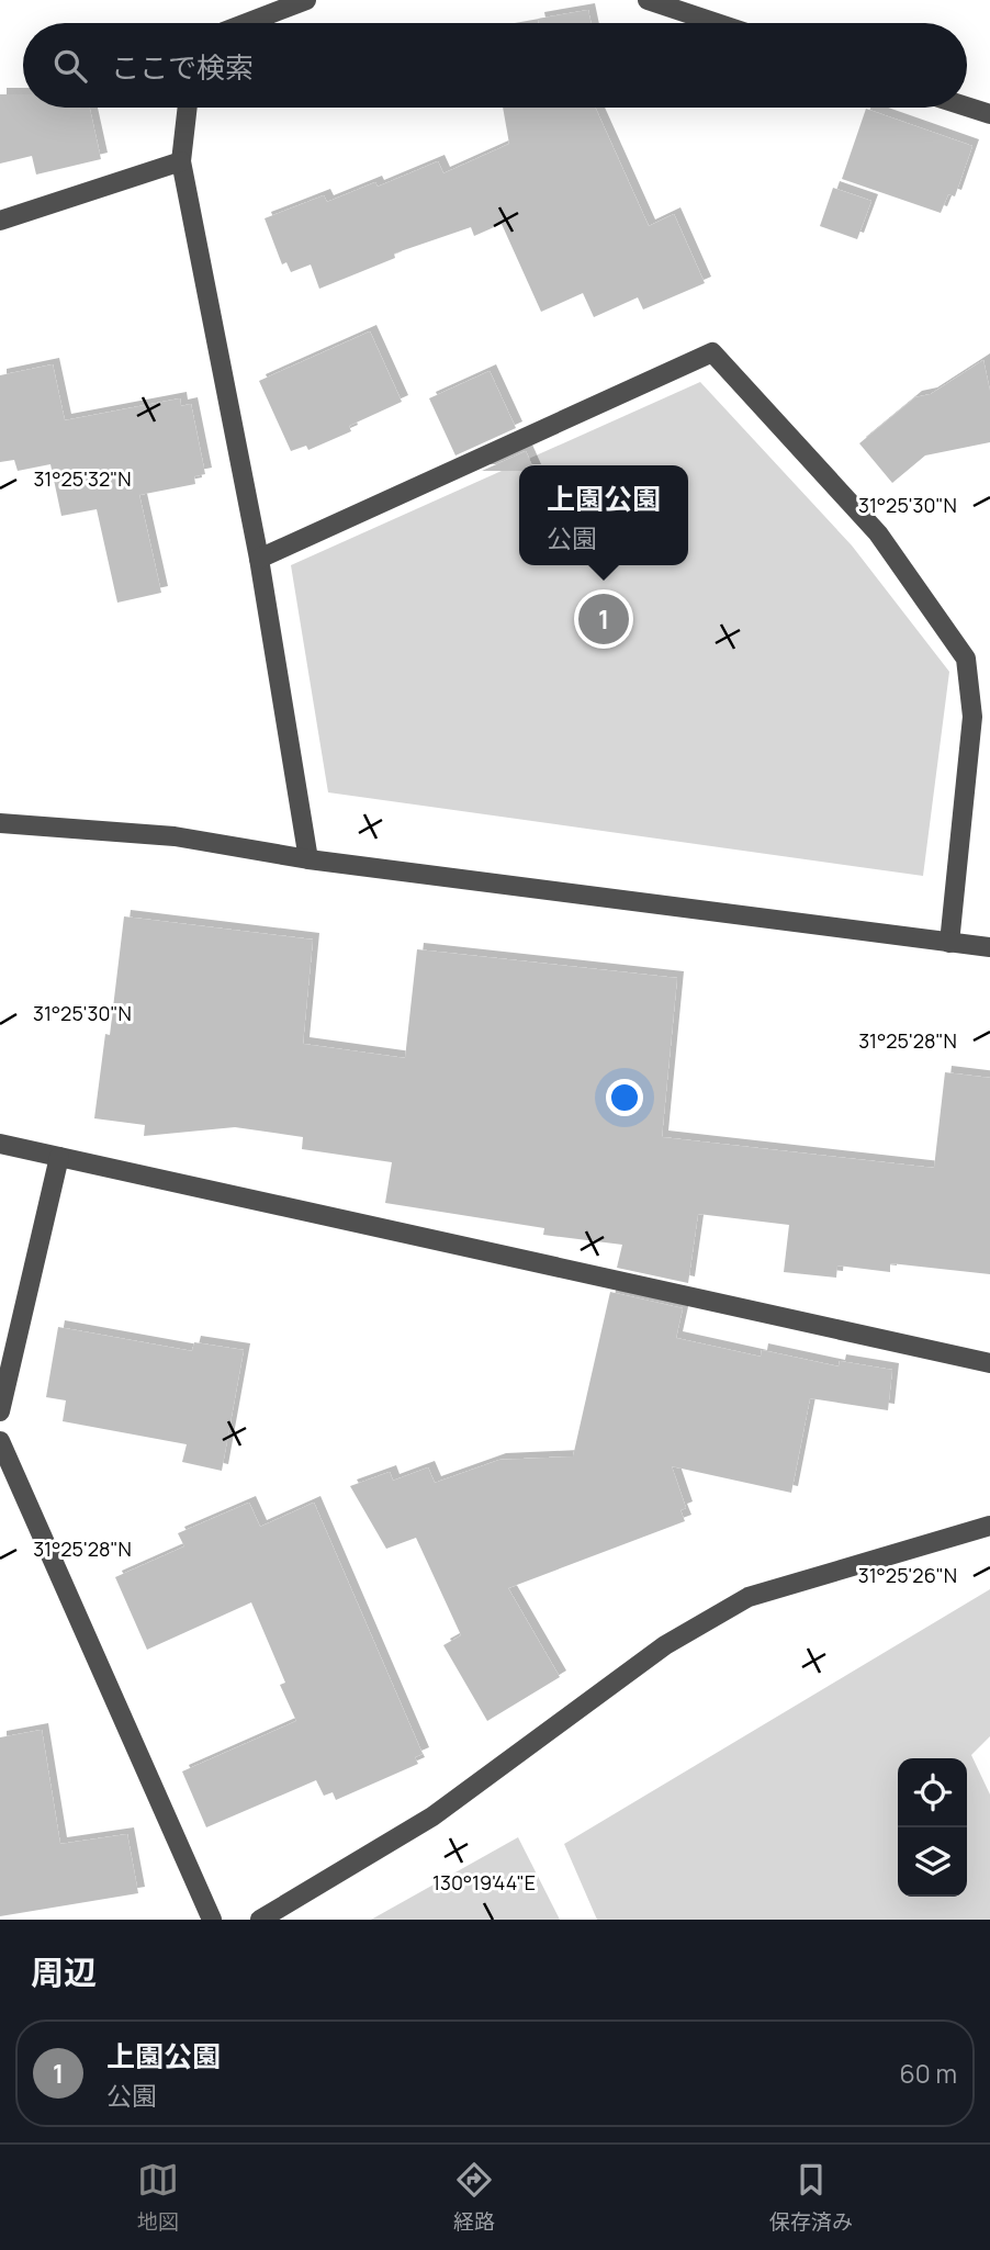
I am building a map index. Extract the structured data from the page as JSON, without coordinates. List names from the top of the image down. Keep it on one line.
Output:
{"page":{"search":"ここで検索","popup":["上園公園","公園"],"pins":"1","heading":"周辺","list":[{"mark":"1","name":"上園公園","note":"公園","value":"60 m"}],"nav":["地図","経路","保存済み"]},"coordinates":["31°25'32\"N","31°25'30\"N","31°25'28\"N","31°25'26\"N","130°19'44\"E"]}
